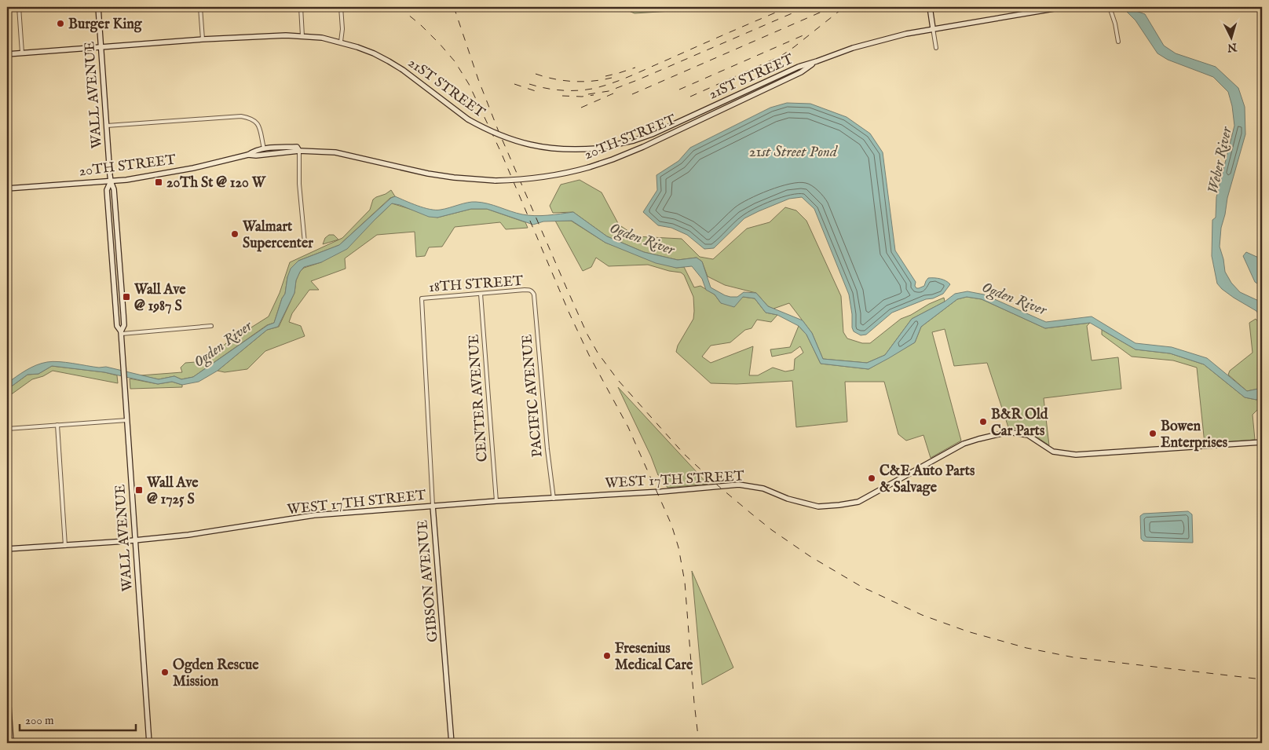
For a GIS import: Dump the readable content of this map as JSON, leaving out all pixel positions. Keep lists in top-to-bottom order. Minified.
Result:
{"streets":{"main road":["21ST STREET","WALL AVENUE","20TH STREET","WEST 17TH STREET","GIBSON AVENUE"],"street":["18TH STREET","PACIFIC AVENUE","CENTER AVENUE"]},"crossings":[["21ST STREET","WALL AVENUE"],["21ST STREET","20TH STREET"],["WALL AVENUE","20TH STREET"],["WALL AVENUE","WEST 17TH STREET"],["18TH STREET","PACIFIC AVENUE"],["18TH STREET","CENTER AVENUE"],["18TH STREET","GIBSON AVENUE"],["PACIFIC AVENUE","WEST 17TH STREET"],["CENTER AVENUE","WEST 17TH STREET"],["WEST 17TH STREET","GIBSON AVENUE"]],"water":["21st Street Pond","Weber River","Ogden River"],"places":{"other":["Burger King","Walmart Supercenter","B&R Old Car Parts","Bowen Enterprises","C&E Auto Parts & Salvage","Fresenius Medical Care","Ogden Rescue Mission"],"transit":["20Th St @ 120 W","Wall Ave @ 1987 S","Wall Ave @ 1725 S"]},"scale_bar":"200 m","north":"bottom"}
